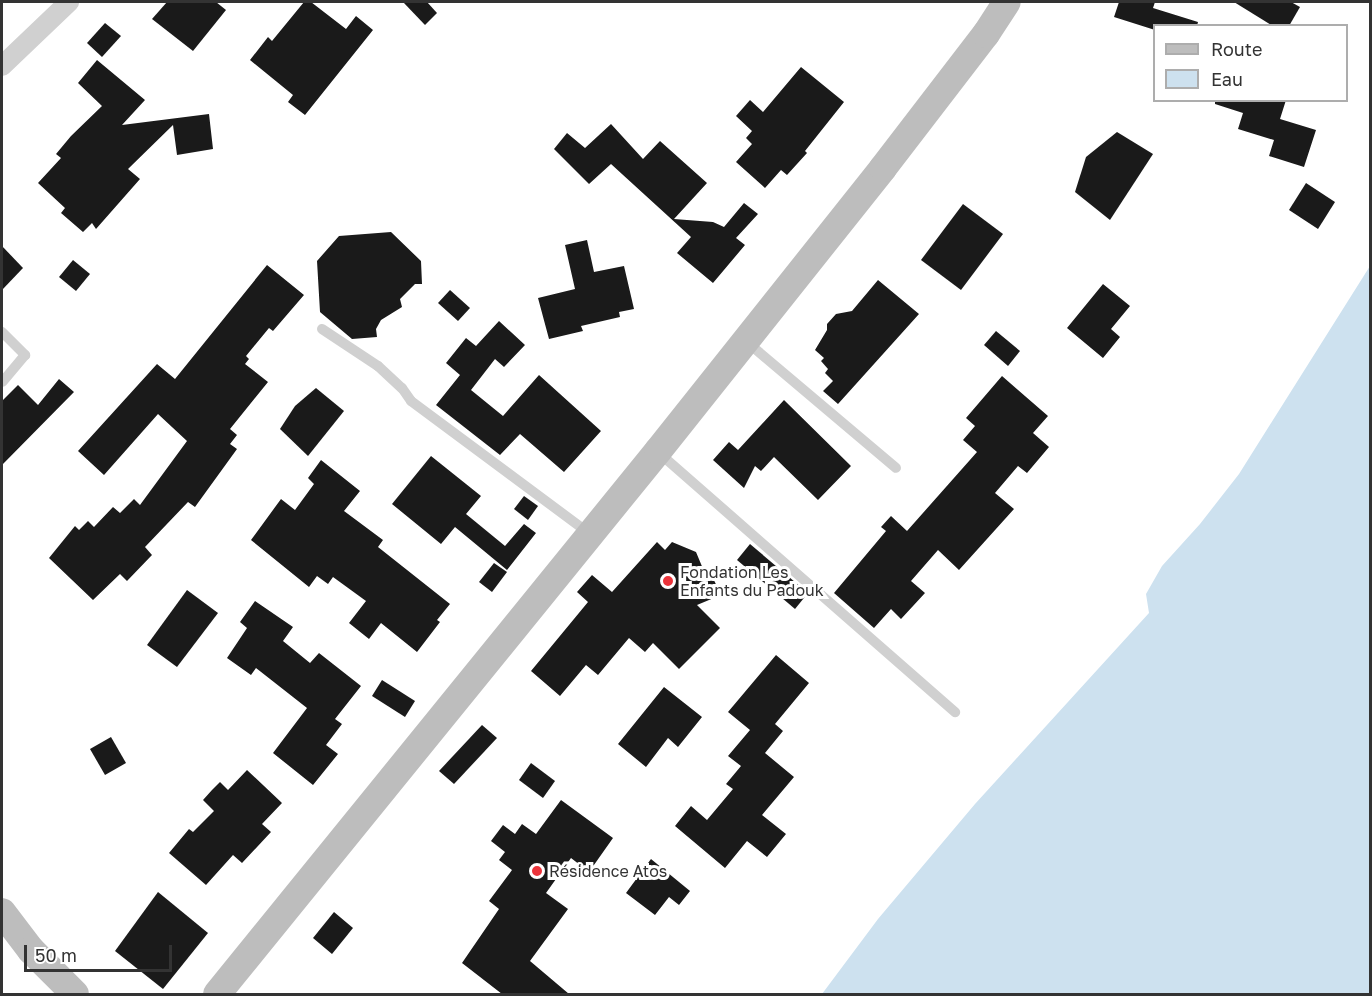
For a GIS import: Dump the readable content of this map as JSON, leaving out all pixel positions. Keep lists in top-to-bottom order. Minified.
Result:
{"places":["Fondation Les Enfants du Padouk","Résidence Atos"],"legend":["Route","Eau"],"scale_bar":"50 m"}
